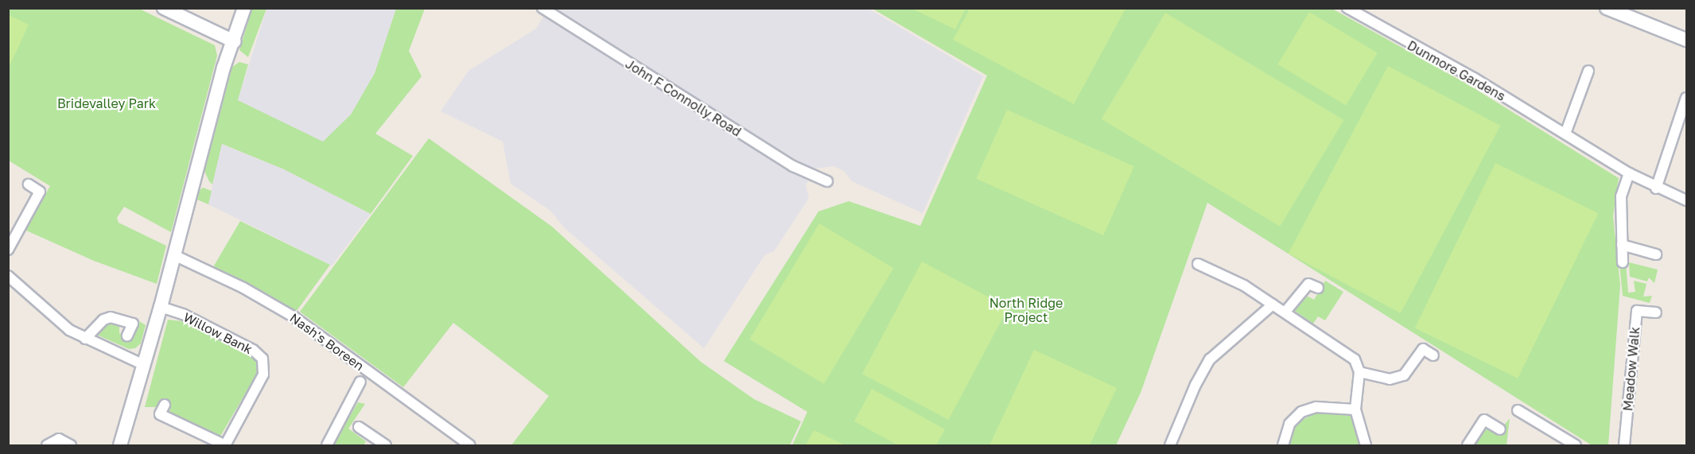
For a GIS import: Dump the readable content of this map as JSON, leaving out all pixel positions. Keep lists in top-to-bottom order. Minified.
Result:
{"streets":{"street":["Dunmore Gardens","John F Connolly Road","Willow Bank","Nash's Boreen","Meadow Walk"]},"parks":["Bridevalley Park","North Ridge Project"]}
